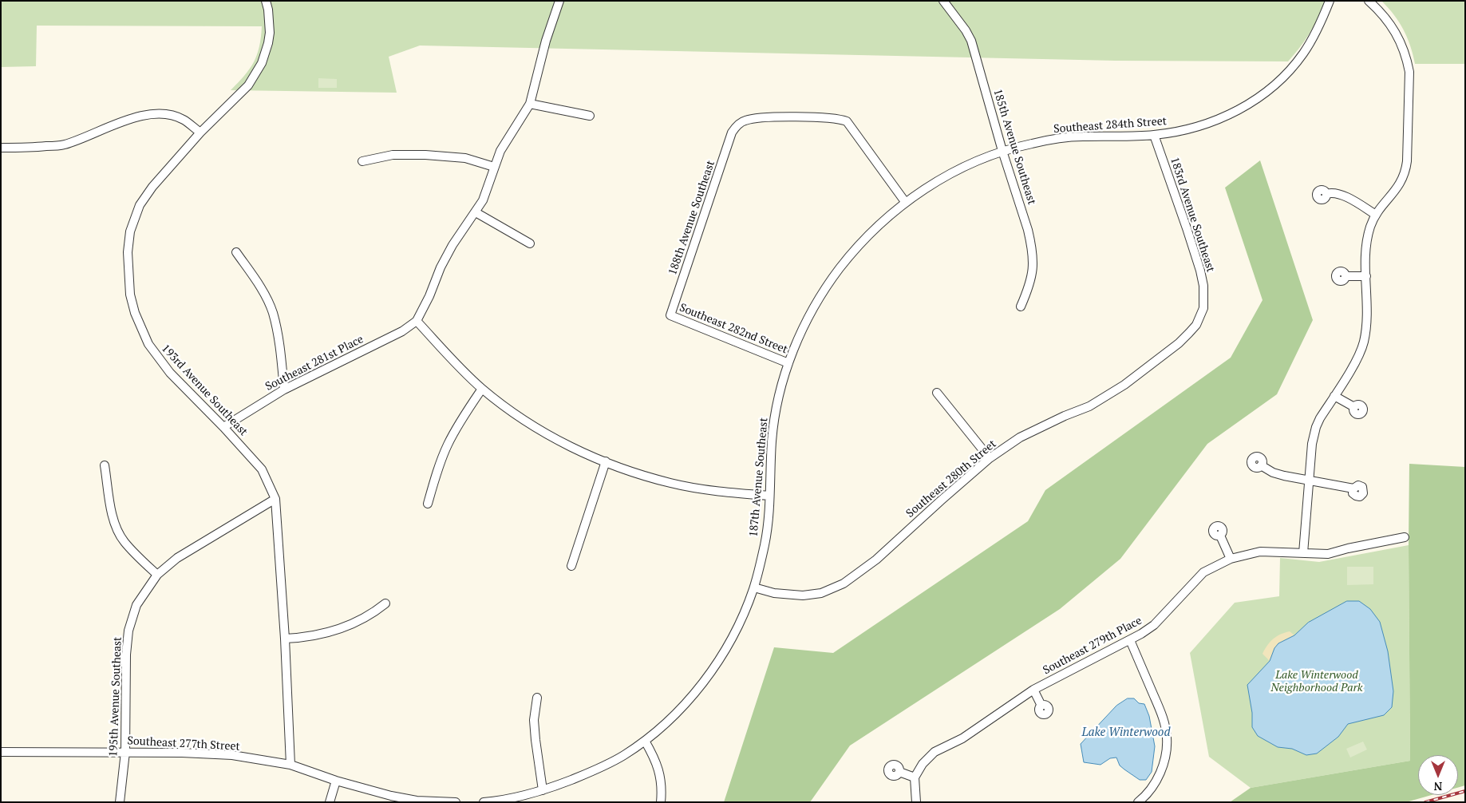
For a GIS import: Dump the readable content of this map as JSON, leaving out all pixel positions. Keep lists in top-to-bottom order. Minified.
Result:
{"streets":{"street":["Southeast 284th Street","185th Avenue Southeast","183rd Avenue Southeast","188th Avenue Southeast","Southeast 282nd Street","Southeast 281st Place","193rd Avenue Southeast","187th Avenue Southeast","Southeast 280th Street","Southeast 279th Place","195th Avenue Southeast","Southeast 277th Street"]},"crossings":[["Southeast 284th Street","185th Avenue Southeast"],["Southeast 284th Street","183rd Avenue Southeast"],["Southeast 284th Street","188th Avenue Southeast"],["Southeast 284th Street","187th Avenue Southeast"],["183rd Avenue Southeast","Southeast 280th Street"],["188th Avenue Southeast","Southeast 282nd Street"],["188th Avenue Southeast","187th Avenue Southeast"],["Southeast 282nd Street","187th Avenue Southeast"],["Southeast 281st Place","193rd Avenue Southeast"],["193rd Avenue Southeast","Southeast 277th Street"],["187th Avenue Southeast","Southeast 280th Street"],["195th Avenue Southeast","Southeast 277th Street"]],"water":["Lake Winterwood"],"parks":["Lake Winterwood Neighborhood Park"],"north":"bottom"}
